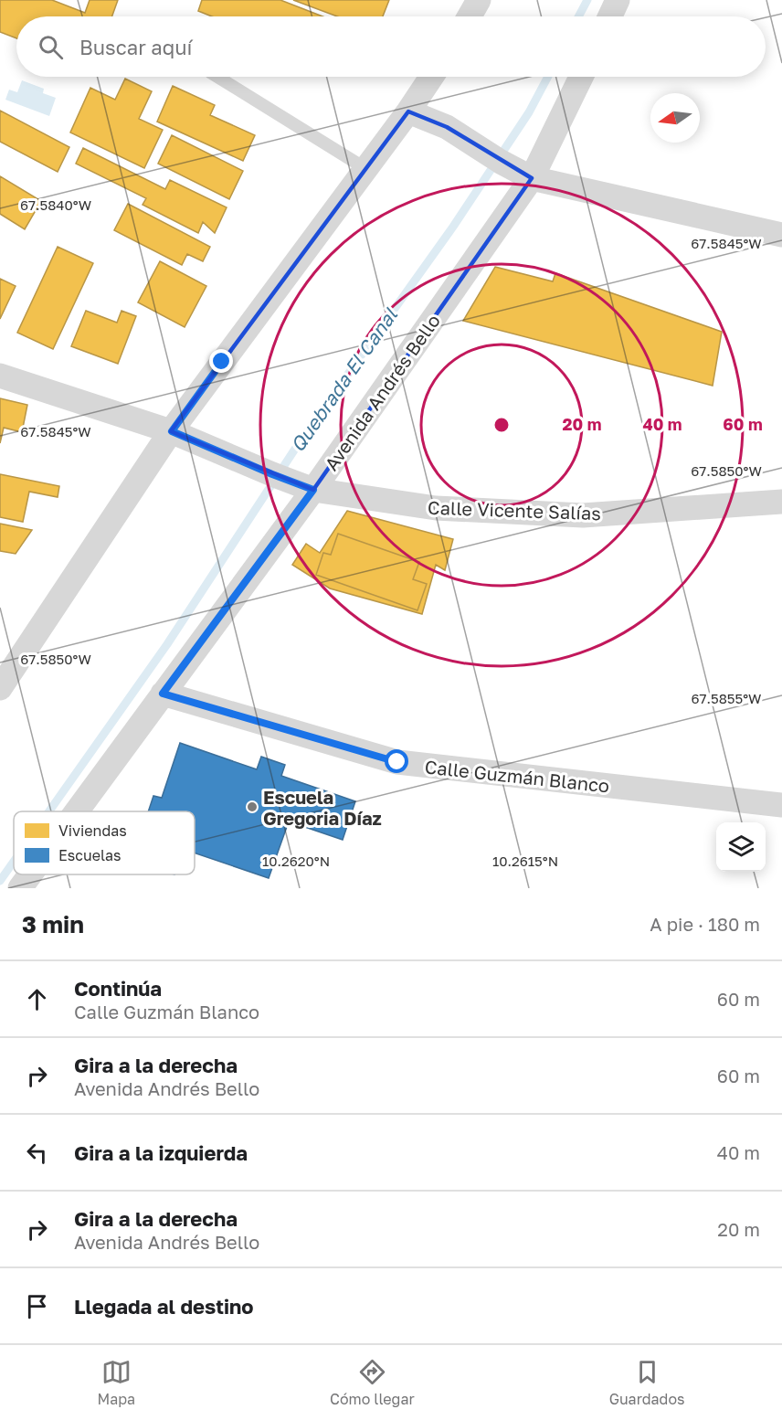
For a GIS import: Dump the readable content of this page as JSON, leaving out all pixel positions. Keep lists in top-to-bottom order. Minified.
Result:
{"streets":{"street":["Avenida Andrés Bello","Calle Vicente Salías","Calle Guzmán Blanco"]},"crossings":[["Avenida Andrés Bello","Calle Vicente Salías"],["Avenida Andrés Bello","Calle Guzmán Blanco"]],"water":["Quebrada El Canal"],"places":["Escuela Gregoria Díaz"],"legend":["Viviendas","Escuelas"],"north":"left","page":{"search":"Buscar aquí","heading":["3 min","A pie · 180 m"],"list":[["Continúa","Calle Guzmán Blanco","60 m"],["Gira a la derecha","Avenida Andrés Bello","60 m"],["Gira a la izquierda","40 m"],["Gira a la derecha","Avenida Andrés Bello","20 m"],"Llegada al destino"],"nav":["Mapa","Cómo llegar","Guardados"]},"coordinates":["67.5840°W","67.5845°W","67.5850°W","67.5855°W","10.2620°N","10.2615°N"],"rings":["20 m","40 m","60 m"]}
